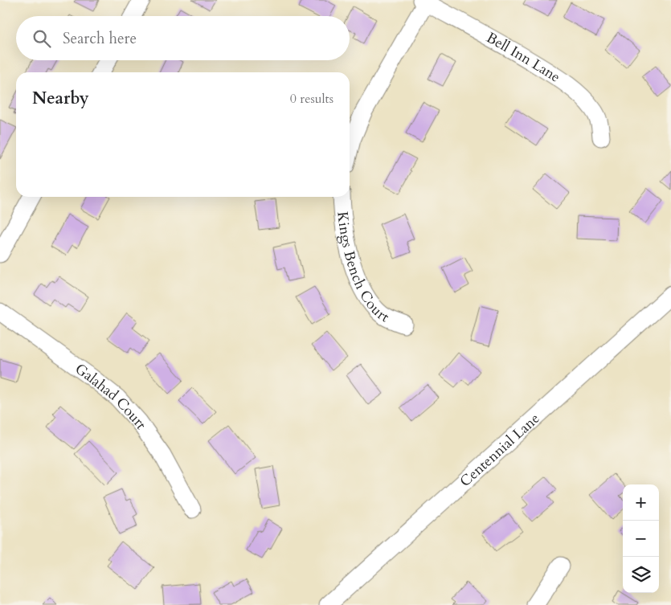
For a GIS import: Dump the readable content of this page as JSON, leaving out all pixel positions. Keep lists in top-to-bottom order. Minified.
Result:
{"streets":{"street":["Bell Inn Lane","Kings Bench Court","Galahad Court","Centennial Lane"]},"page":{"search":"Search here","heading":["Nearby","0 results"],"map_buttons":["+","−"]}}
